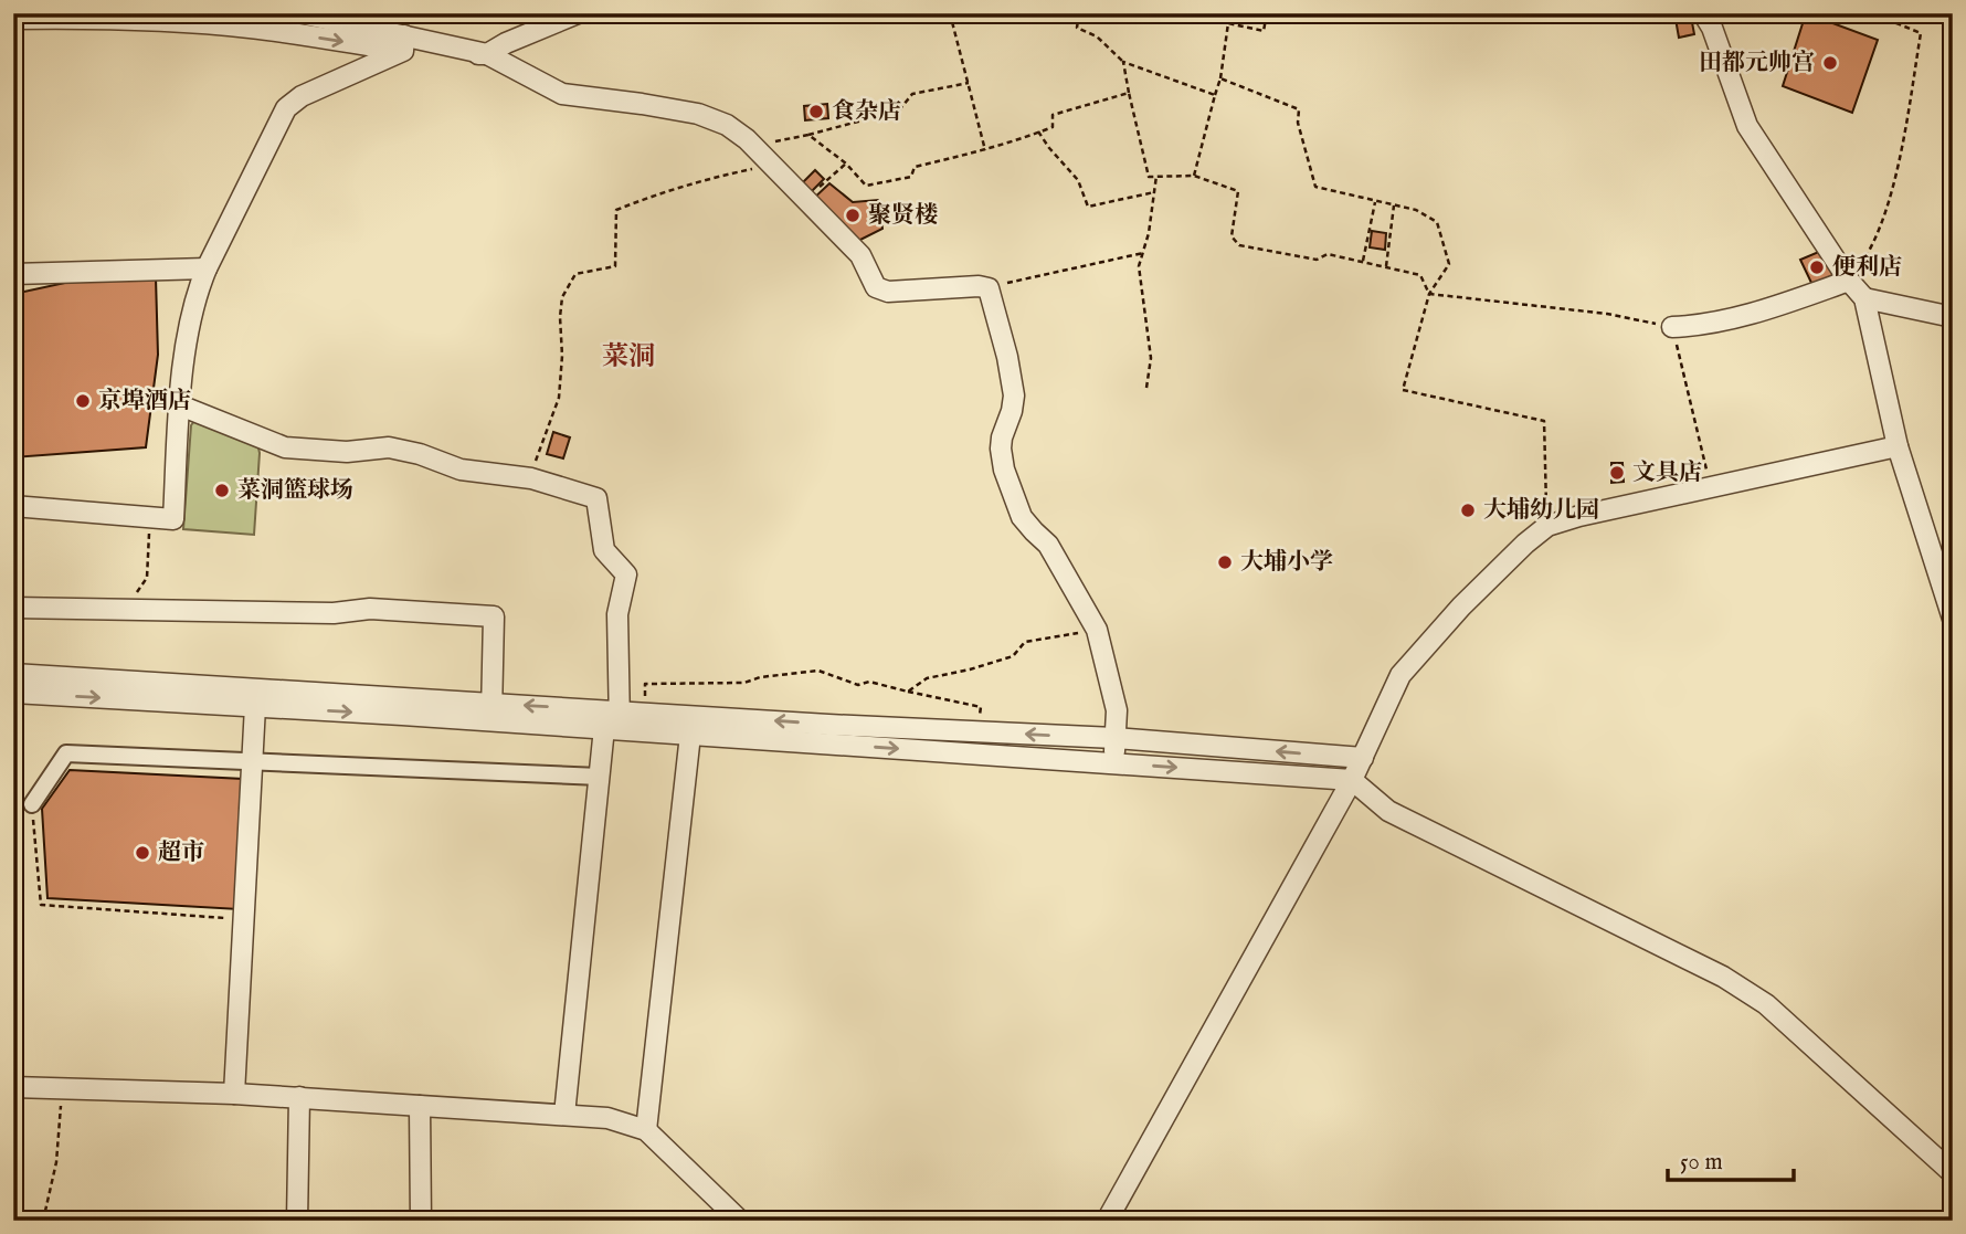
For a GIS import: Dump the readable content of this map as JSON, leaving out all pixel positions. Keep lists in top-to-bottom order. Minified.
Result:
{"districts":["菜洞"],"places":["田都元帅宫","食杂店","聚贤楼","便利店","京埠酒店","文具店","菜洞篮球场","大埔幼儿园","大埔小学","超市"],"scale_bar":"50 m"}
